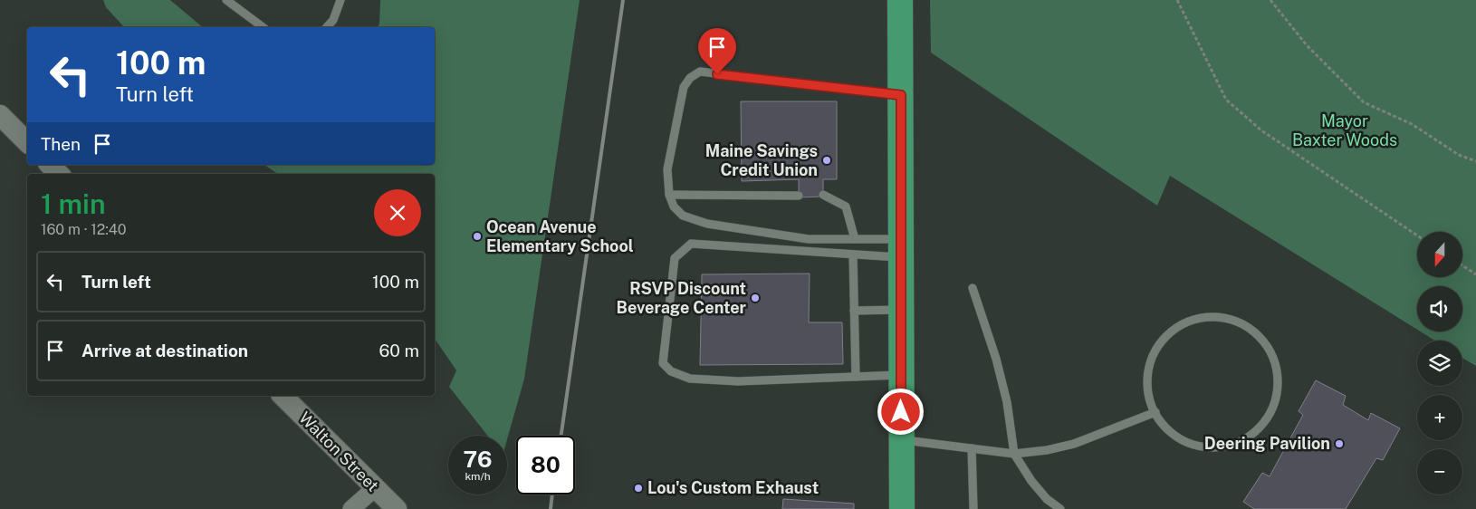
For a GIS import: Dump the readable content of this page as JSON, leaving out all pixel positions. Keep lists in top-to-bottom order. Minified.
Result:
{"streets":{"street":["Walton Street"]},"parks":["Mayor Baxter Woods"],"places":["Maine Savings Credit Union","Ocean Avenue Elementary School","RSVP Discount Beverage Center","Deering Pavilion","Lou's Custom Exhaust"],"north":"bottom","page":{"turn":["100 m","Turn left"],"then":"Then","heading":["1 min","160 m · 12:40"],"map_buttons":["+","−"],"list":[{"name":"Turn left","value":"100 m"},{"name":"Arrive at destination","value":"60 m"}],"speed":"76 km/h","limit":"80"}}
